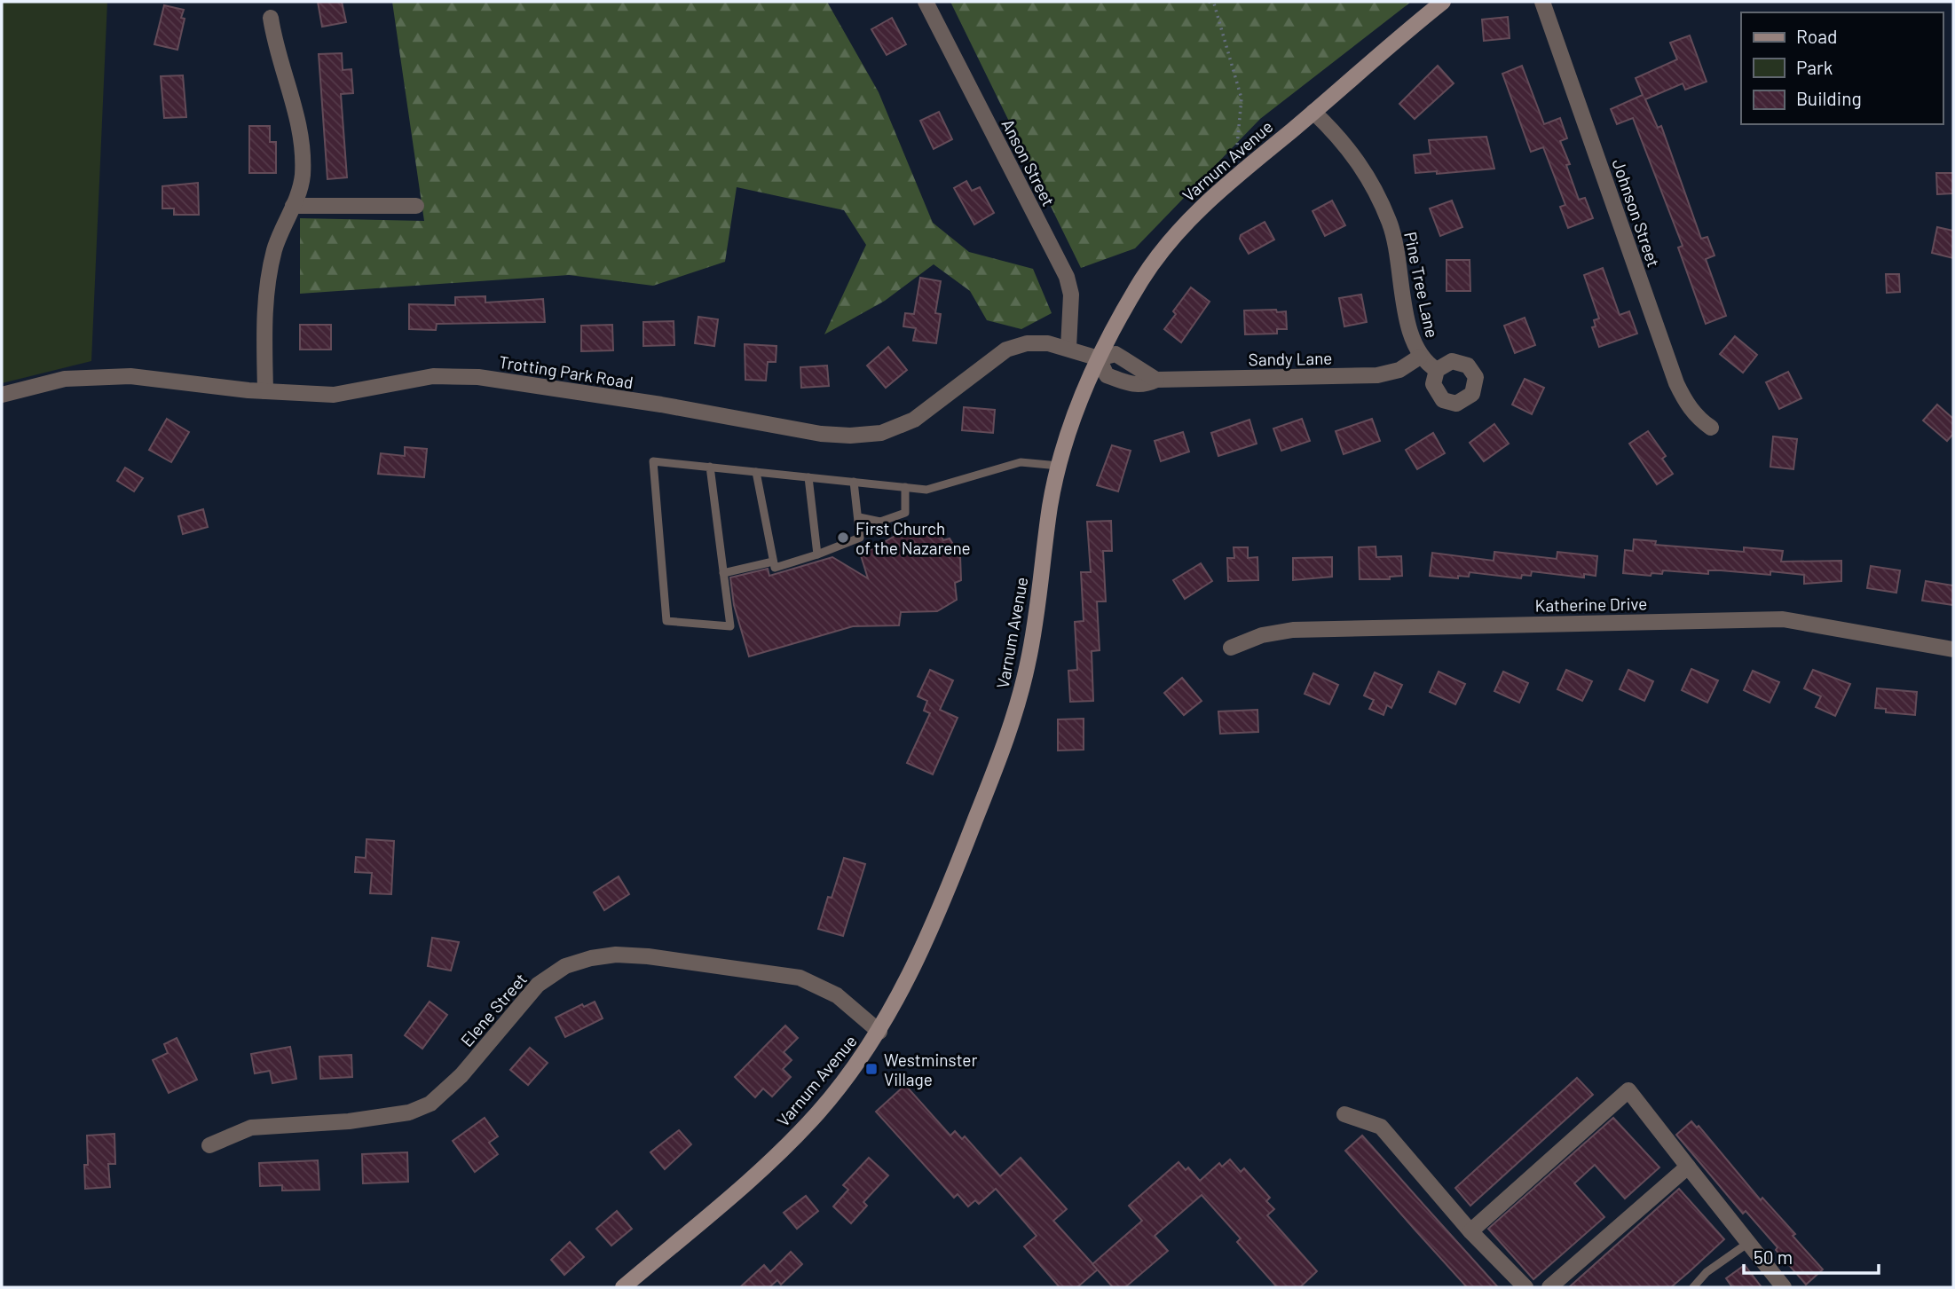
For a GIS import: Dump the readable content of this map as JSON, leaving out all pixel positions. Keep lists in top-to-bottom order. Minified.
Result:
{"streets":{"main road":["Varnum Avenue"],"street":["Anson Street","Johnson Street","Pine Tree Lane","Sandy Lane","Trotting Park Road","Katherine Drive","Elene Street"]},"crossings":[["Varnum Avenue","Pine Tree Lane"],["Varnum Avenue","Sandy Lane"],["Varnum Avenue","Trotting Park Road"],["Varnum Avenue","Elene Street"],["Anson Street","Trotting Park Road"],["Pine Tree Lane","Sandy Lane"],["Sandy Lane","Trotting Park Road"]],"places":{"other":["First Church of the Nazarene"],"transit":["Westminster Village"]},"legend":["Road","Park","Building"],"scale_bar":"50 m"}
